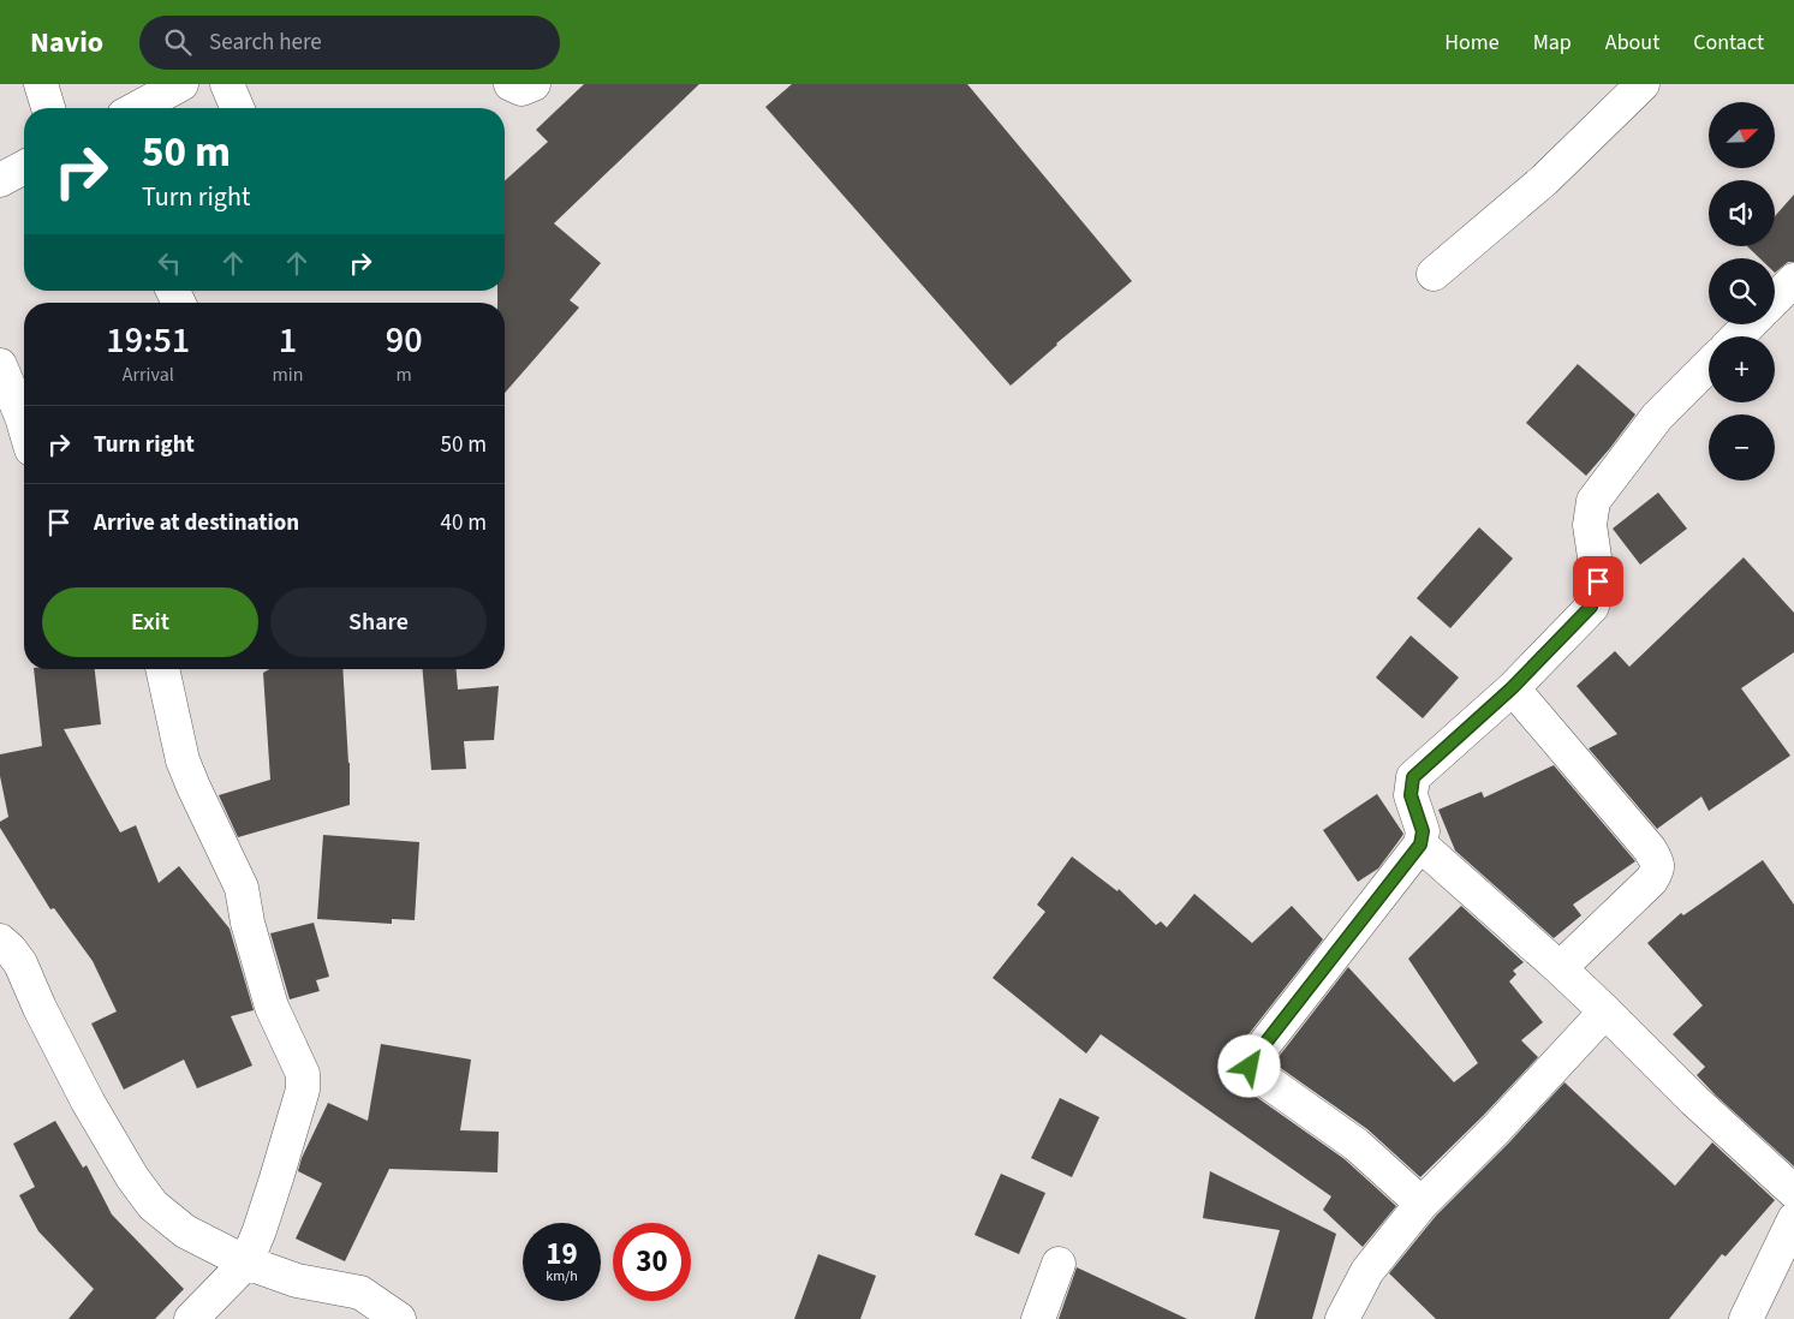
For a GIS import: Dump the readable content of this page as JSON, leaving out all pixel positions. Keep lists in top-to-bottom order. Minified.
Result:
{"north":"top right","page":{"header":"Navio","search":"Search here","nav":["Home","Map","About","Contact"],"map_buttons":["+","−"],"turn":["50 m","Turn right"],"eta":["19:51","Arrival","1","min","90","m"],"list":[{"name":"Turn right","value":"50 m"},{"name":"Arrive at destination","value":"40 m"}],"buttons":["Exit","Share"],"speed":"19 km/h","limit":"30"}}
